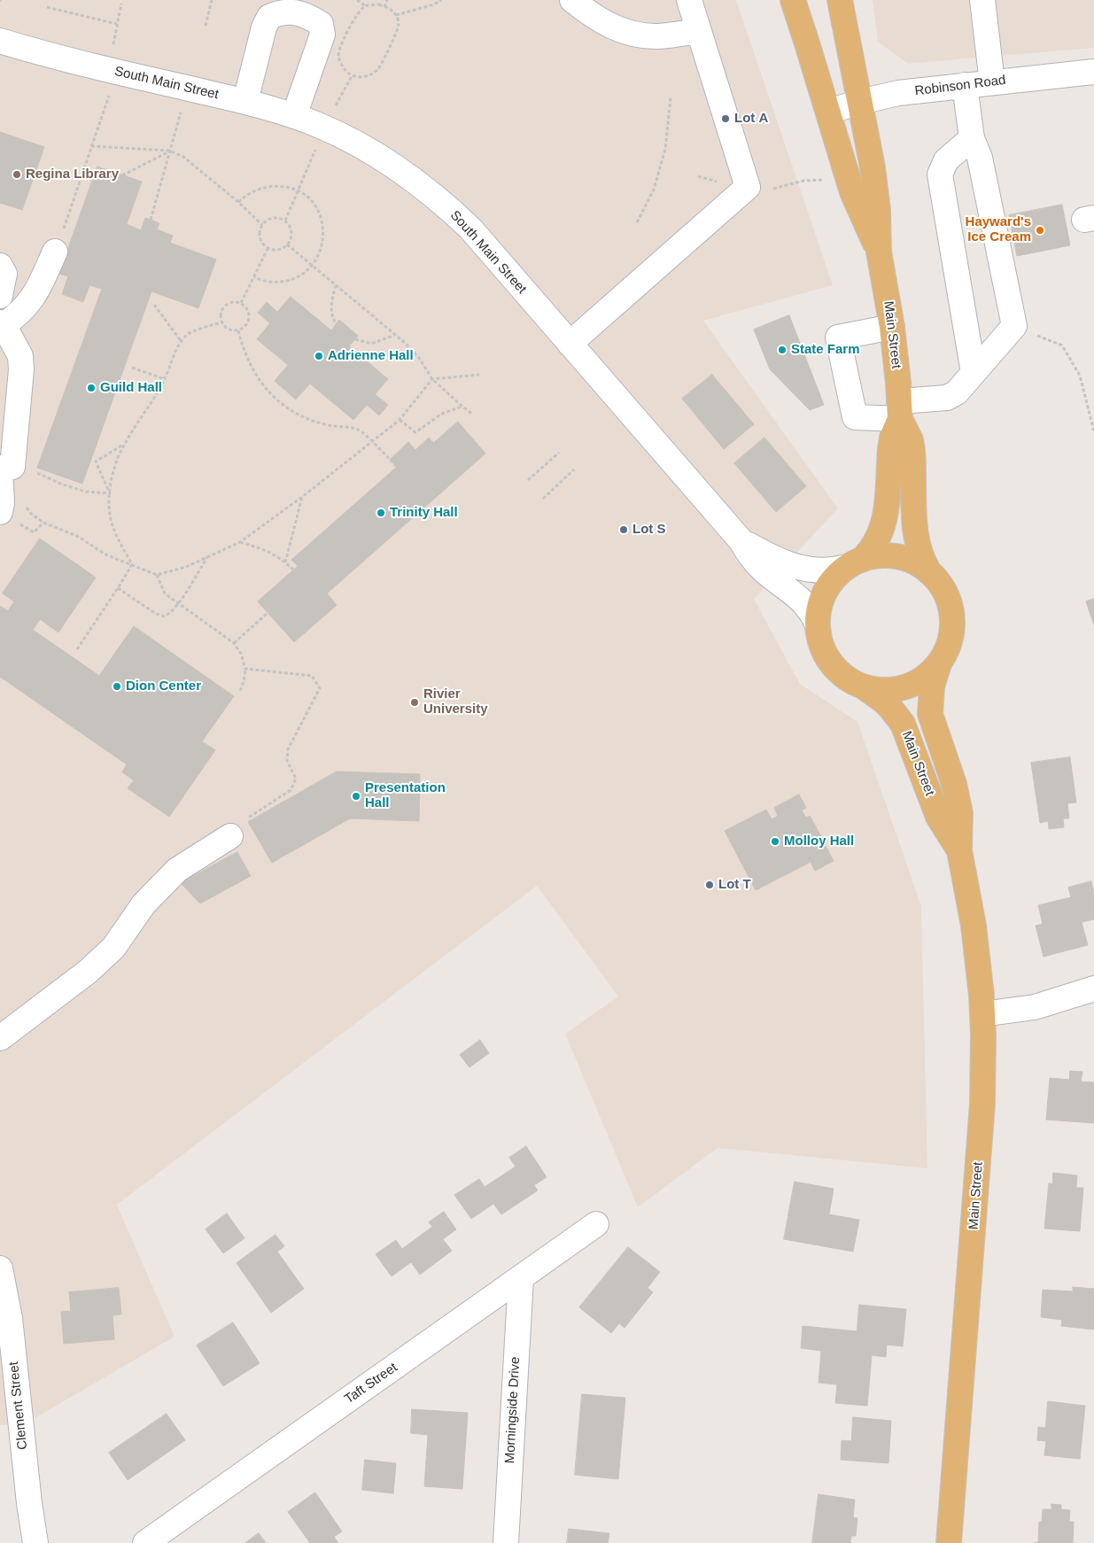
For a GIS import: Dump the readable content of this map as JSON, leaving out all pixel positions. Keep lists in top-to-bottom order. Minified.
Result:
{"streets":{"main road":["Main Street"],"street":["South Main Street","Robinson Road","Taft Street","Clement Street","Morningside Drive"]},"crossings":[["South Main Street","Main Street"],["Robinson Road","Main Street"],["Taft Street","Morningside Drive"]],"places":["Lot A","Regina Library","Hayward's Ice Cream","State Farm","Adrienne Hall","Guild Hall","Trinity Hall","Lot S","Dion Center","Rivier University","Presentation Hall","Molloy Hall","Lot T"]}
